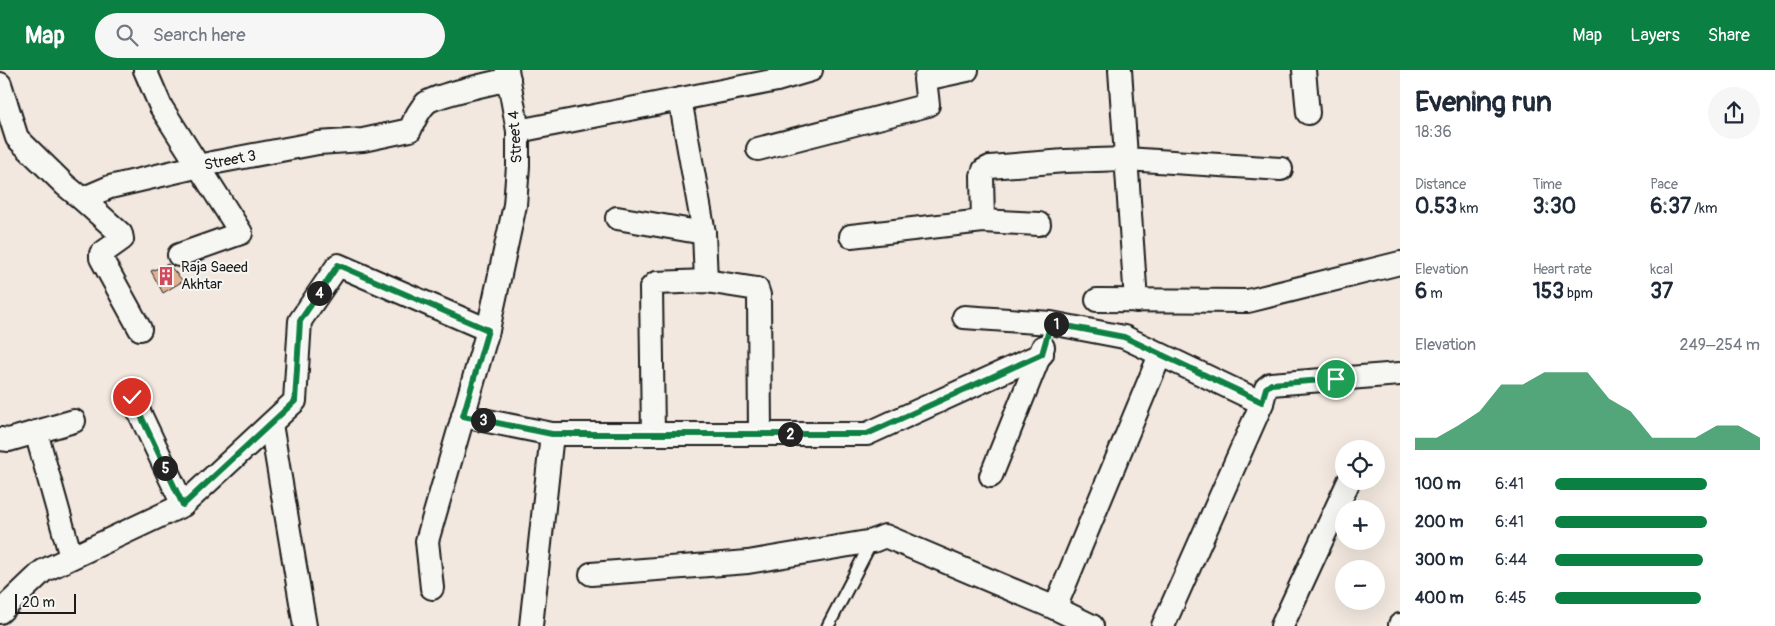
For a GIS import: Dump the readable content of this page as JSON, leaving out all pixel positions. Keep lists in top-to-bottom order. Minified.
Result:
{"streets":{"street":["Street 4","Street 3"]},"crossings":[["Street 4","Street 3"]],"places":{"building":["Raja Saeed Akhtar"]},"scale_bar":"20 m","page":{"header":"Map","search":"Search here","nav":["Map","Layers","Share"],"heading":["Evening run","18:36"],"stats":[["Distance","0.53 km"],["Time","3:30"],["Pace","6:37 /km"],["Elevation","6 m"],["Heart rate","153 bpm"],["kcal","37"]],"pins":["4","1","3","2","5"],"chart":["Elevation","249–254 m"],"map_buttons":["+","−"],"list":[{"name":"100 m","note":"6:41"},{"name":"200 m","note":"6:41"},{"name":"300 m","note":"6:44"},{"name":"400 m","note":"6:45"}],"scale":"20 m"}}
